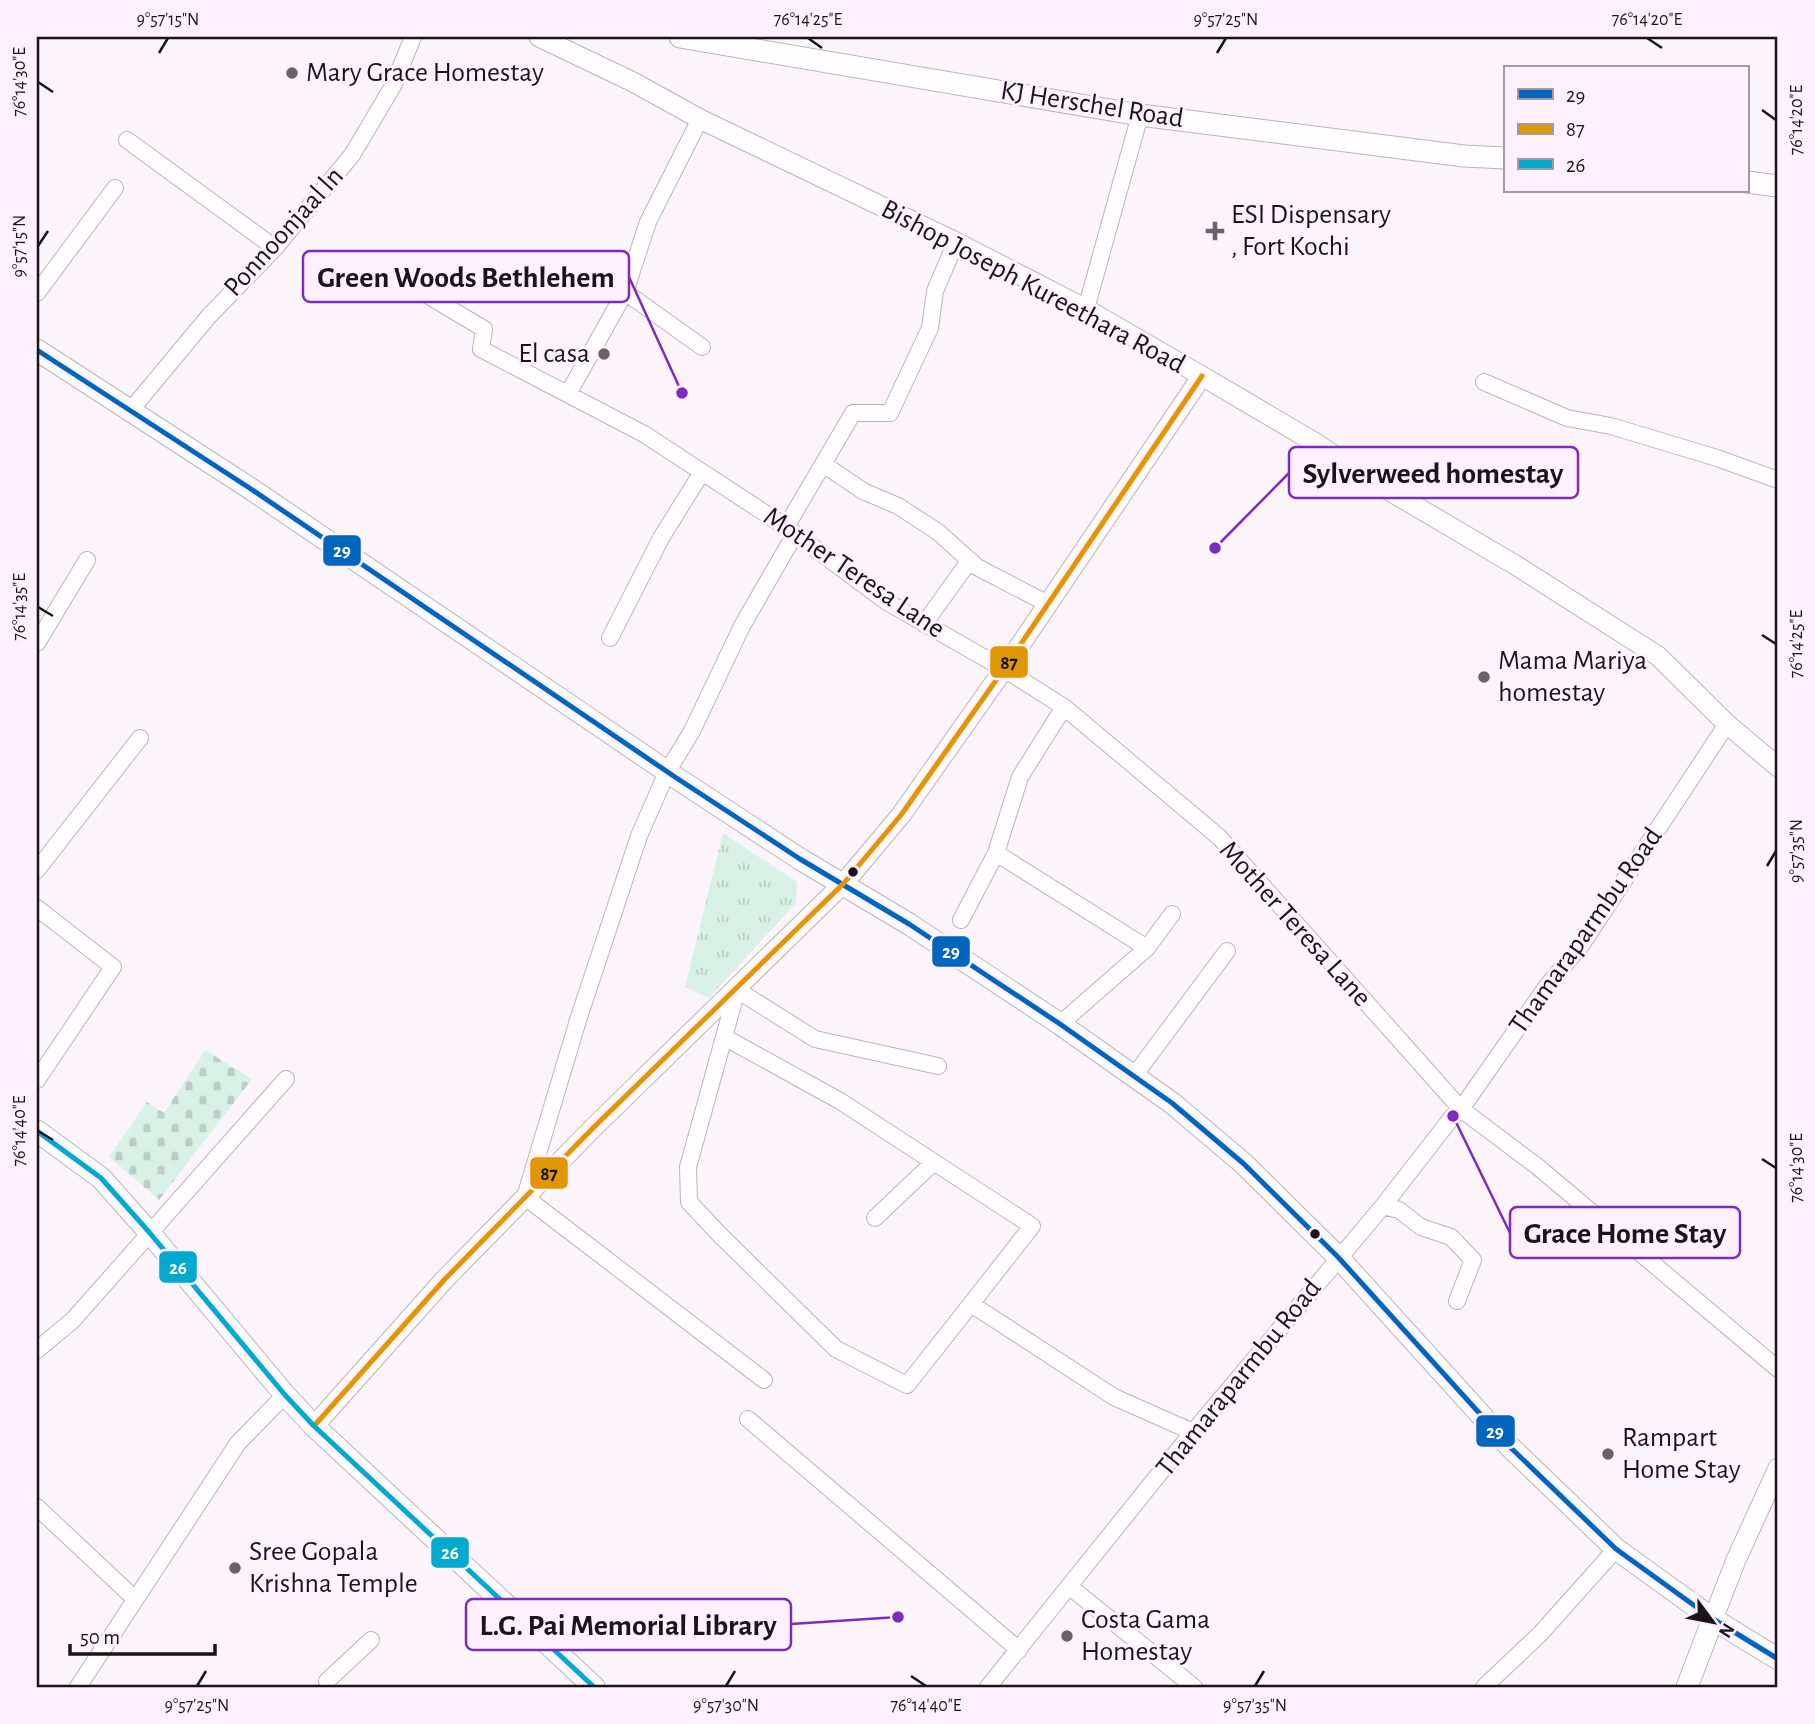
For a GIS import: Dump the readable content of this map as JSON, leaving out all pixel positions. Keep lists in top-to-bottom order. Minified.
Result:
{"streets":{"main road":["KJ Herschel Road"],"street":["Ponnoonjaal ln","Bishop Joseph Kureethara Road","Mother Teresa Lane","Thamaraparmbu Road"]},"crossings":[["Bishop Joseph Kureethara Road","Thamaraparmbu Road"],["Mother Teresa Lane","Thamaraparmbu Road"]],"places":{"other":["Mary Grace Homestay","El casa","Green Woods Bethlehem","Sylverweed homestay","Mama Mariya homestay","Grace Home Stay","Rampart Home Stay","Sree Gopala Krishna Temple","L.G. Pai Memorial Library","Costa Gama Homestay"],"health":["ESI Dispensary , Fort Kochi"]},"lines":["transit line 29","transit line 87","transit line 26"],"legend":["29","87","26"],"scale_bar":"50 m","north":"bottom right","coordinates":["9°57'15\"N","76°14'25\"E","9°57'25\"N","76°14'20\"E","76°14'30\"E","76°14'35\"E","9°57'35\"N","76°14'40\"E","9°57'30\"N"]}
